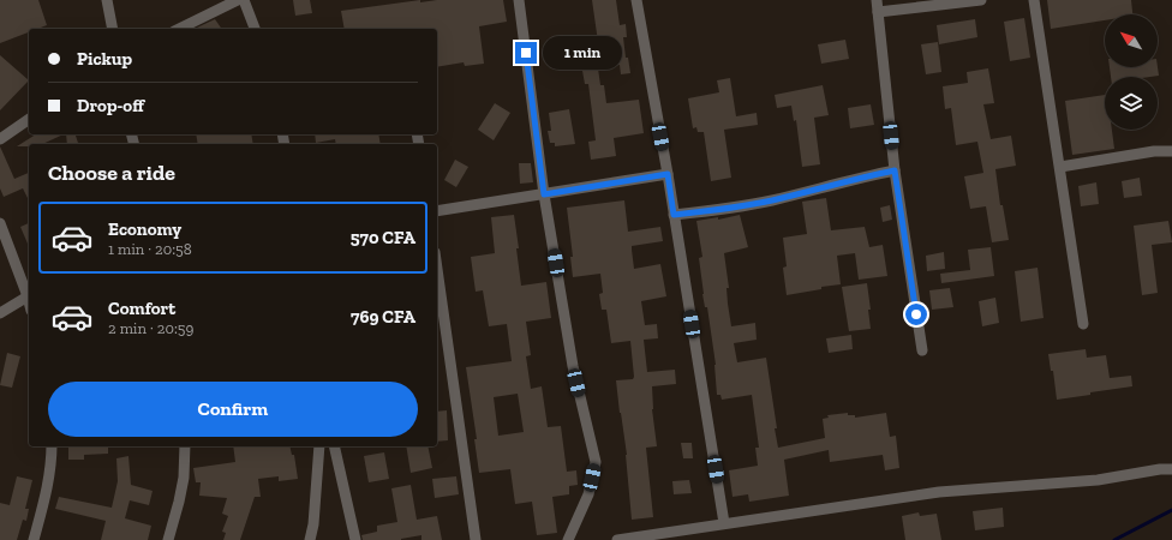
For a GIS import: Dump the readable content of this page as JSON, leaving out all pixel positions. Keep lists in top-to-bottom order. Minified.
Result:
{"north":"top left","page":{"banner":["Pickup","Drop-off"],"bubble":"1 min","heading":"Choose a ride","list":[{"name":"Economy","note":"1 min · 20:58","value":"570 CFA"},{"name":"Comfort","note":"2 min · 20:59","value":"769 CFA"}],"buttons":"Confirm"}}
